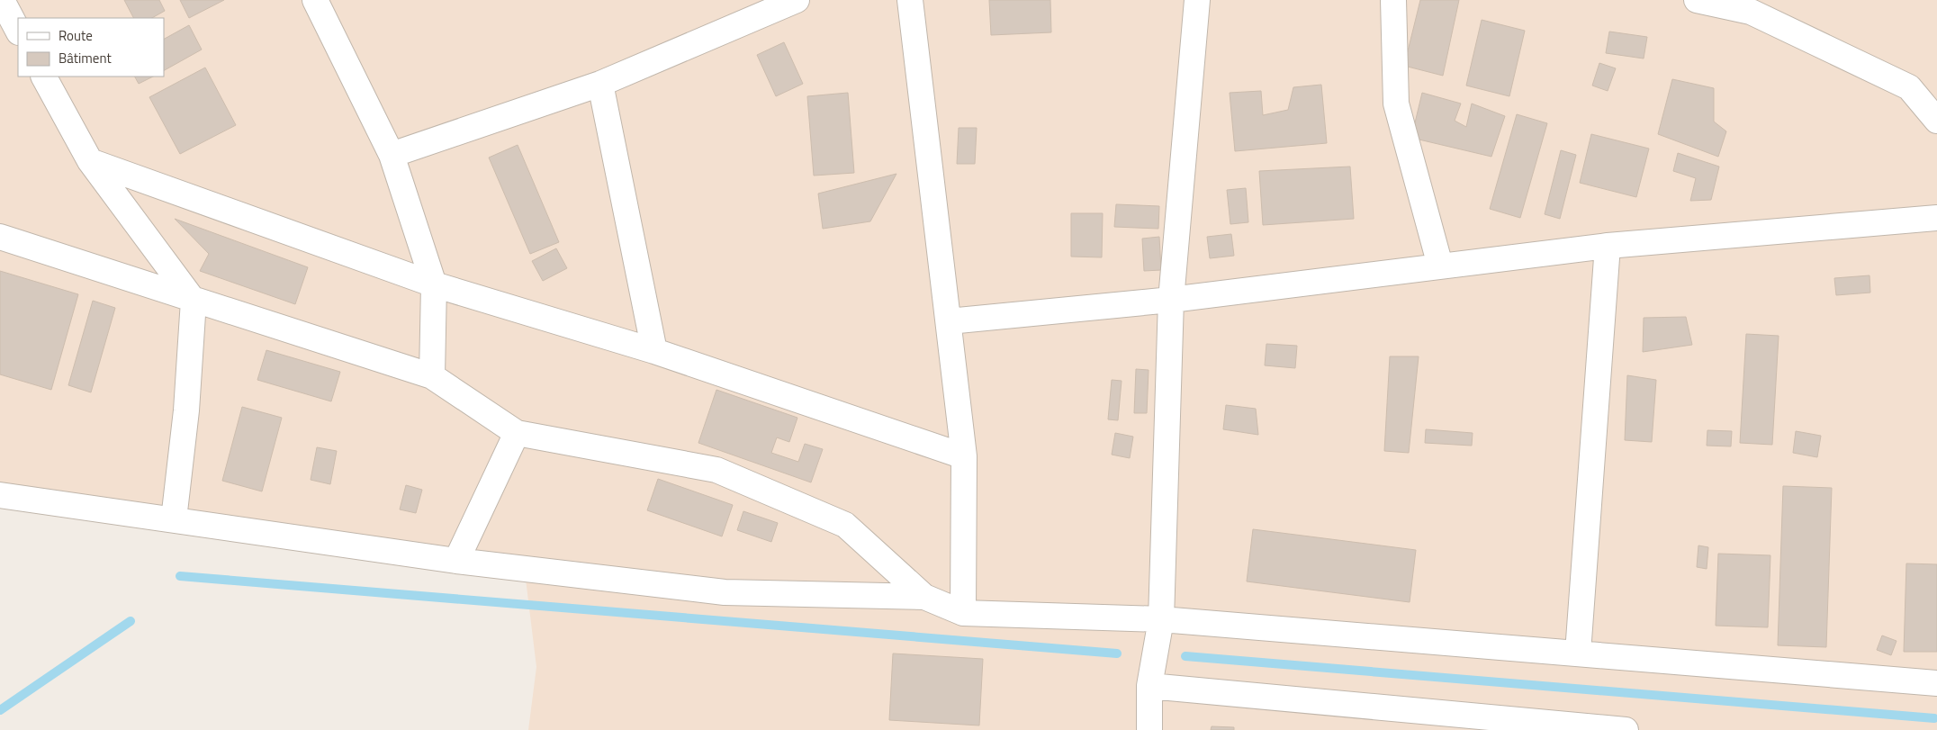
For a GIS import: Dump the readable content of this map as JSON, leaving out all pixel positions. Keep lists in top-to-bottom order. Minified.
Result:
{"legend":["Route","Bâtiment"]}
